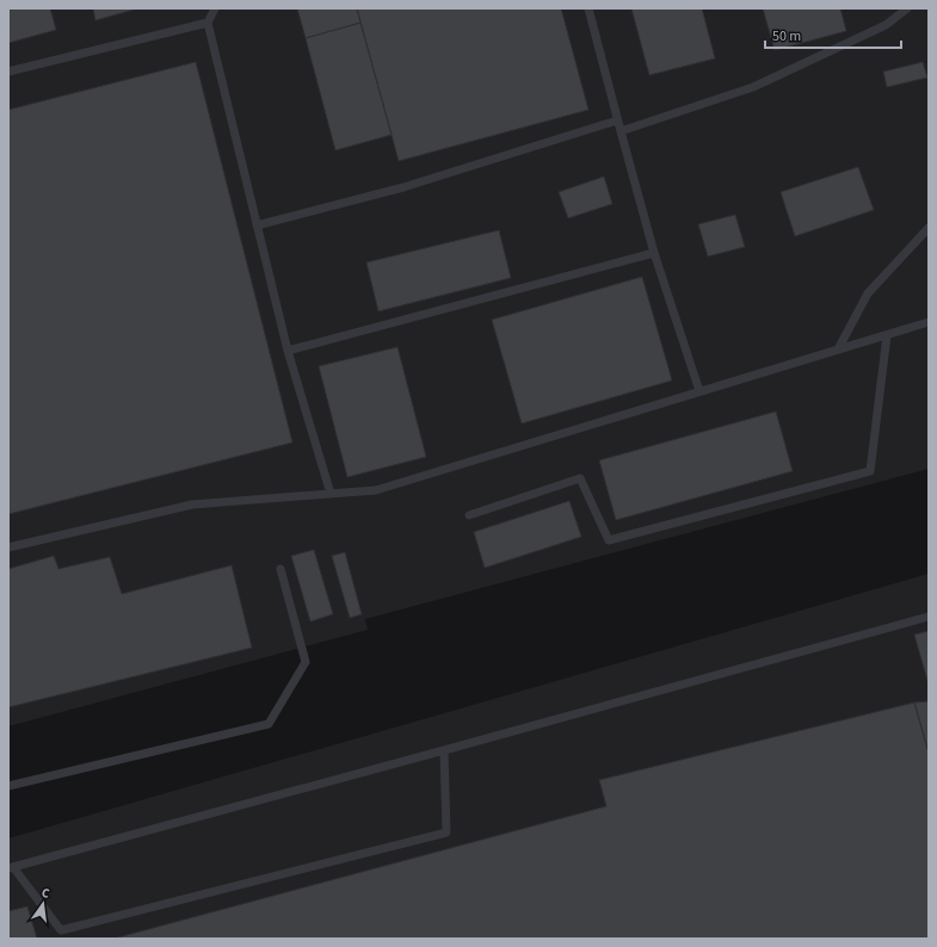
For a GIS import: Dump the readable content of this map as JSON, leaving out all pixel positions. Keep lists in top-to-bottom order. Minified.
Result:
{"scale_bar":"50 m","north":"top"}
